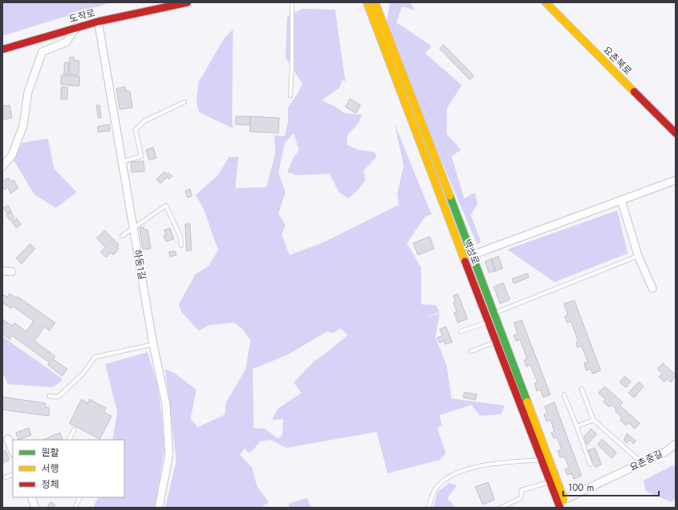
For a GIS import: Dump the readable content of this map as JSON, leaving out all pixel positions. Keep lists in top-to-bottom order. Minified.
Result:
{"streets":{"main road":["도작로","요촌북로","벽성로"],"street":["하동1길","요촌중길"]},"crossings":[["도작로","하동1길"],["벽성로","요촌중길"]],"legend":["원활","서행","정체"],"scale_bar":"100 m"}
